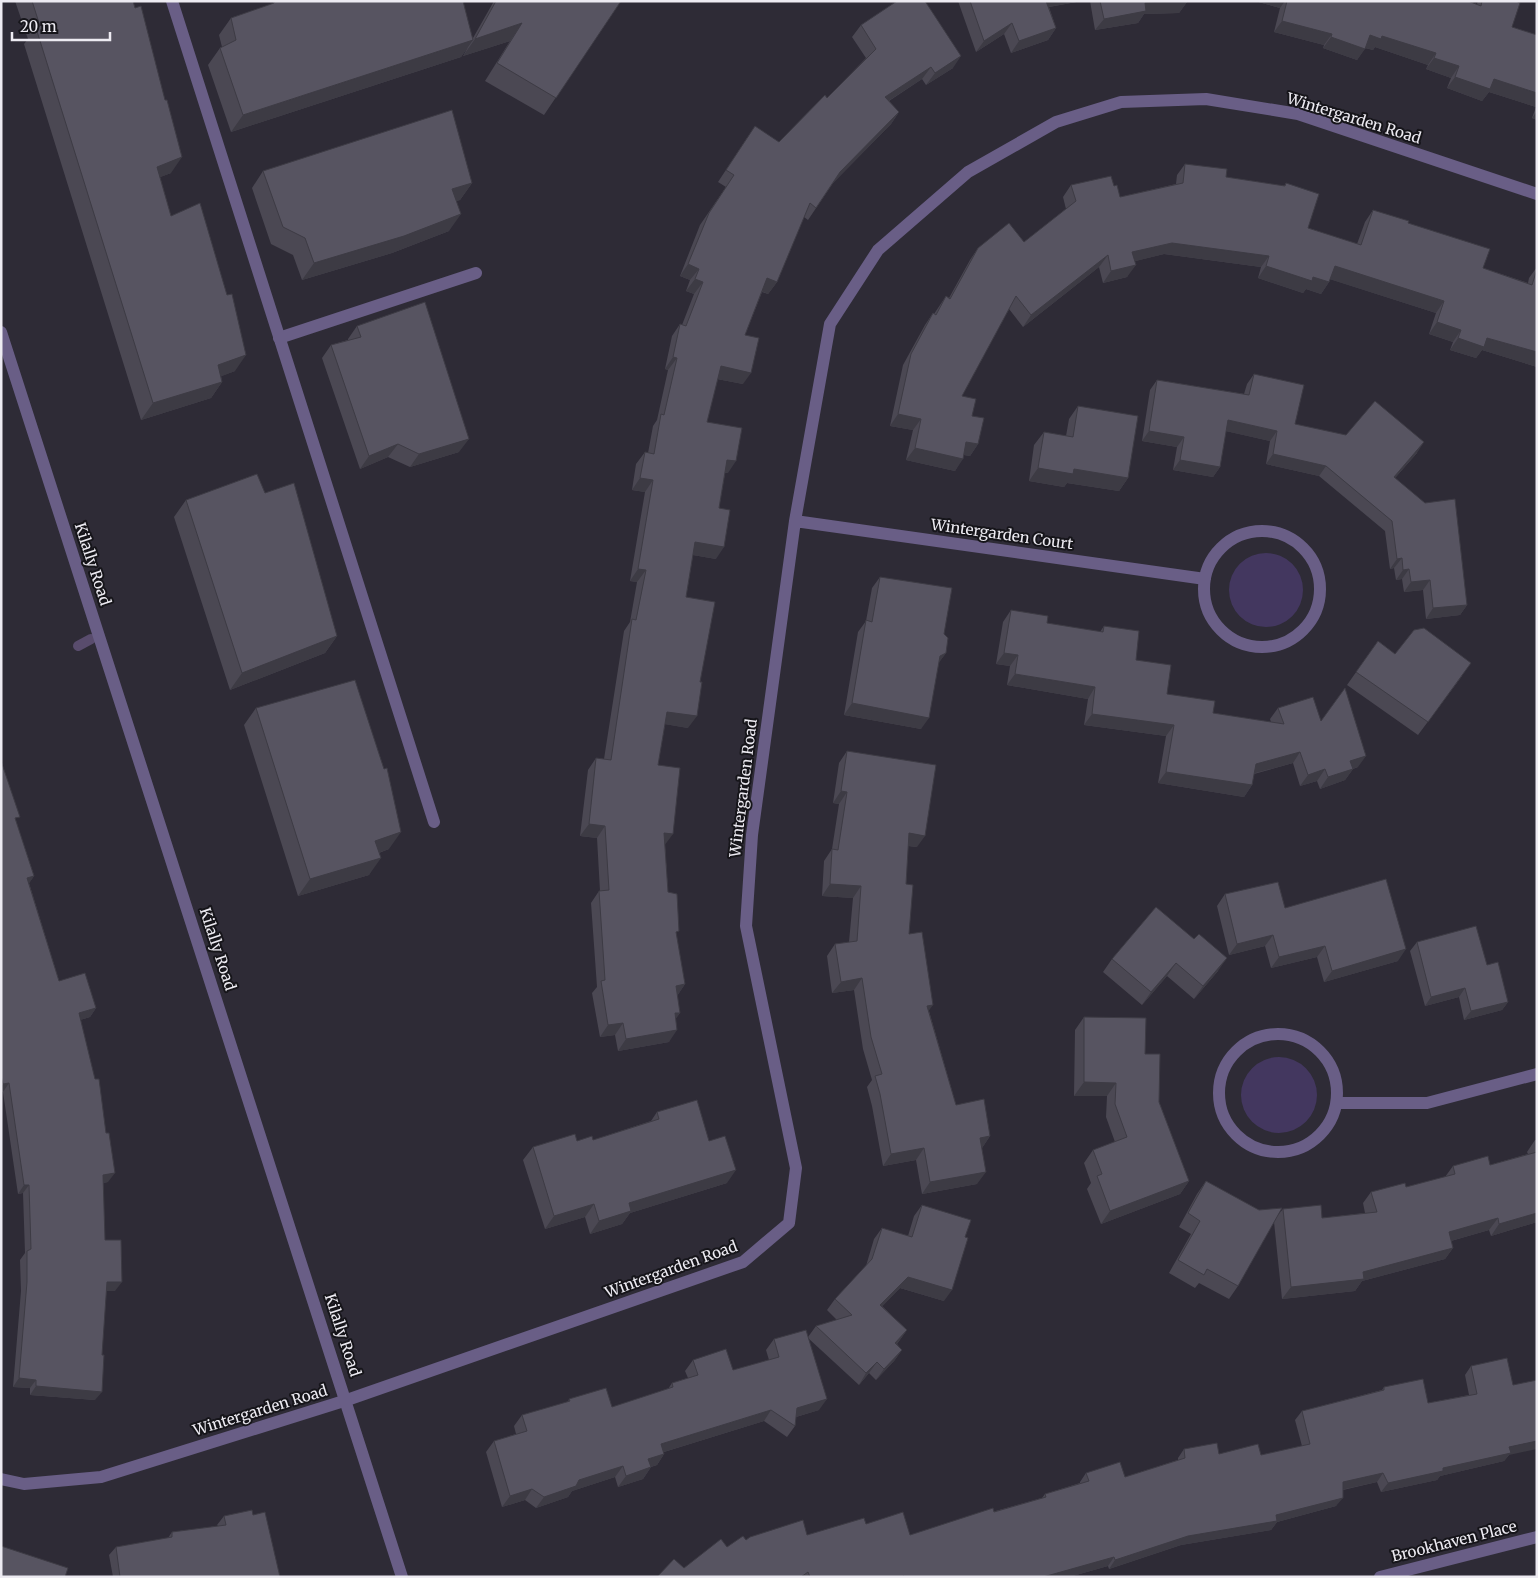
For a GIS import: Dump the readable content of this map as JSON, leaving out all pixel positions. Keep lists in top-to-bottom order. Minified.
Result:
{"streets":{"street":["Wintergarden Road","Wintergarden Court","Kilally Road","Brookhaven Place"]},"crossings":[["Wintergarden Road","Wintergarden Court"],["Wintergarden Road","Kilally Road"]],"scale_bar":"20 m"}
